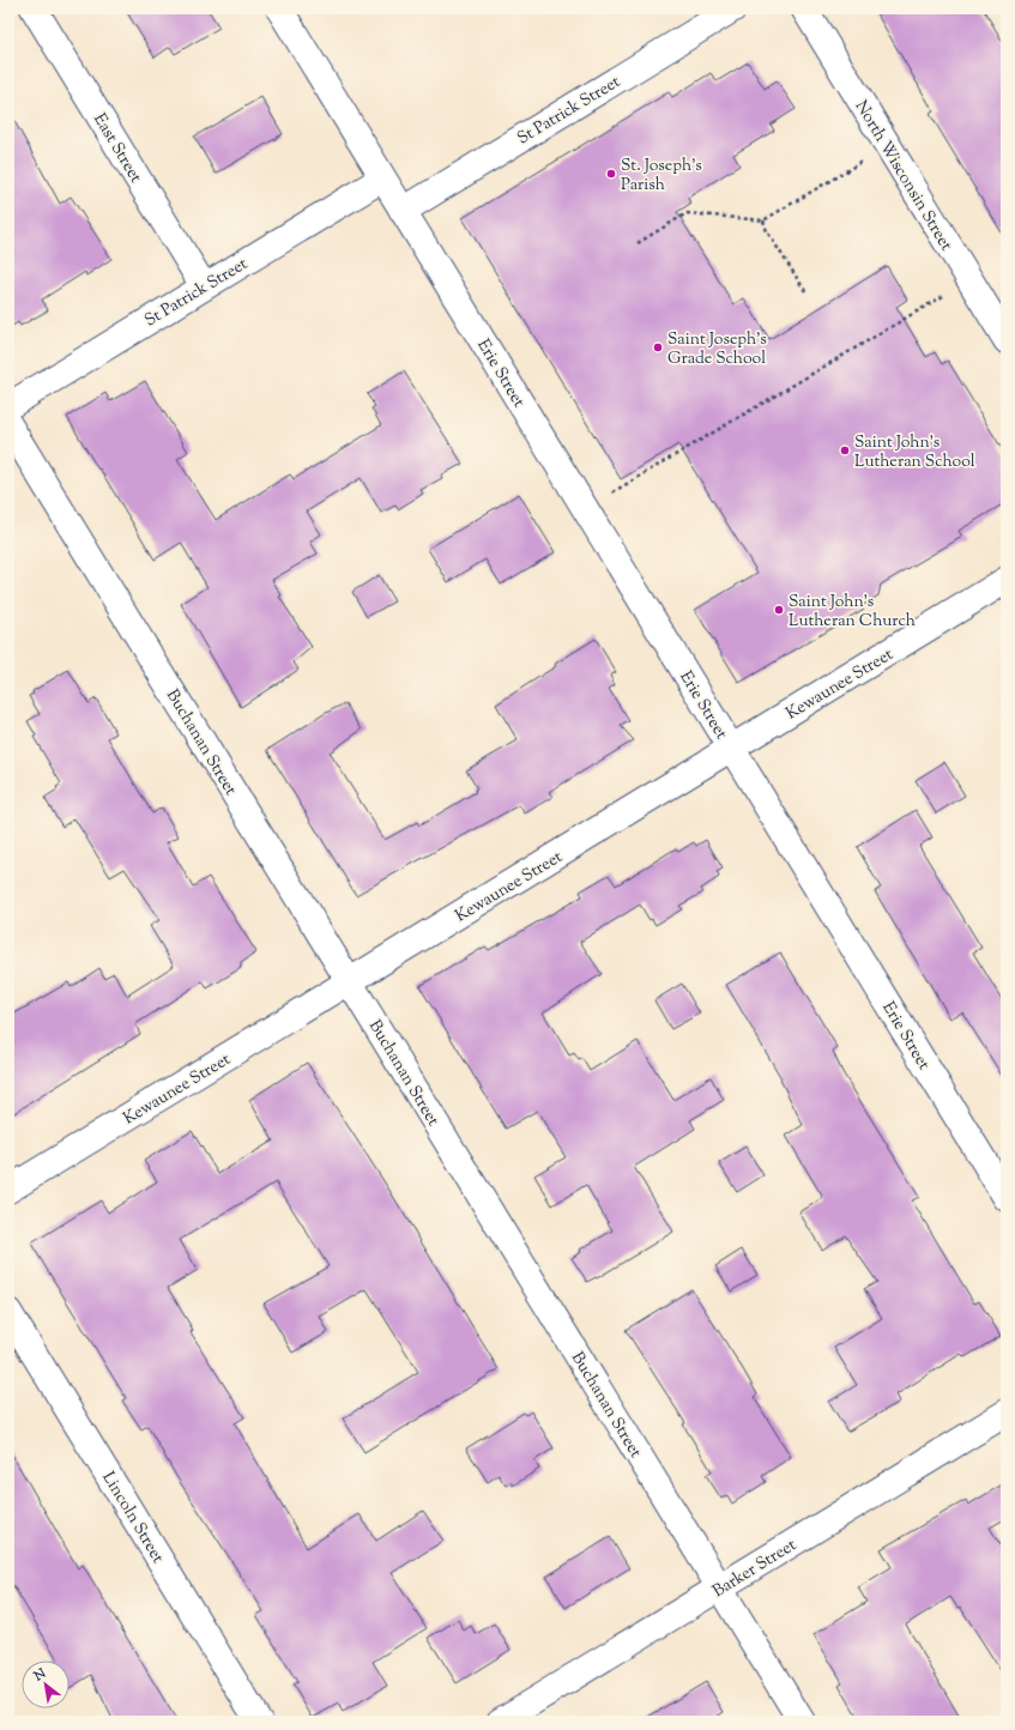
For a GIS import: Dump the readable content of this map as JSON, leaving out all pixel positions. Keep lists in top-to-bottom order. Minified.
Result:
{"streets":{"street":["St Patrick Street","East Street","North Wisconsin Street","Erie Street","Kewaunee Street","Buchanan Street","Lincoln Street","Barker Street"]},"crossings":[["St Patrick Street","East Street"],["St Patrick Street","Erie Street"],["Erie Street","Kewaunee Street"],["Kewaunee Street","Buchanan Street"],["Buchanan Street","Barker Street"]],"places":["St. Joseph's Parish","Saint Joseph's Grade School","Saint John's Lutheran School","Saint John's Lutheran Church"],"north":"top left"}
